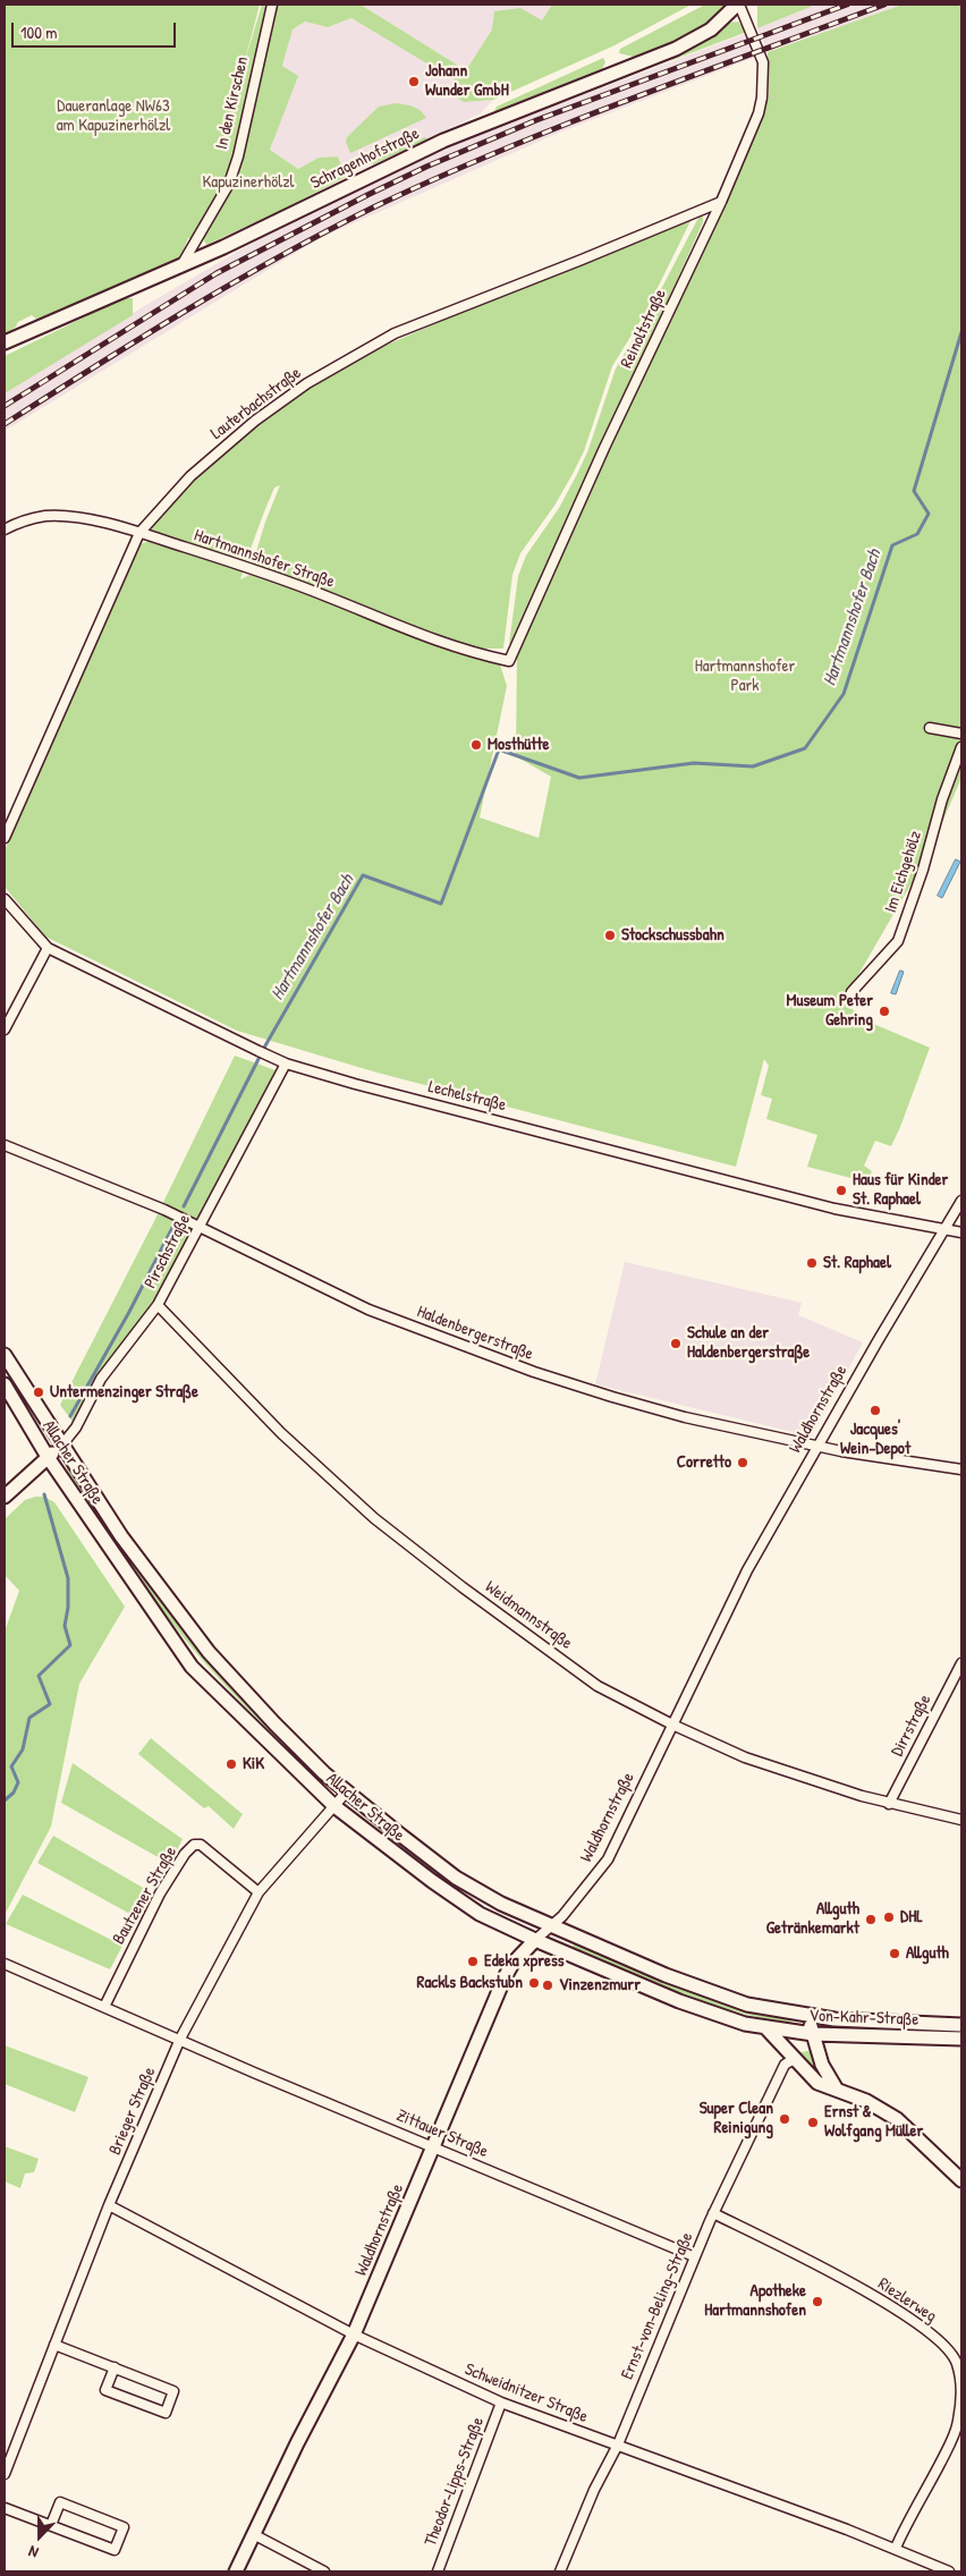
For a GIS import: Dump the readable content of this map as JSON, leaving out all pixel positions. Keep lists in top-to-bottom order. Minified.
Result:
{"streets":{"main road":["Schragenhofstraße","Waldhornstraße","Allacher Straße","Von-Kahr-Straße"],"street":["In den Kirschen","Reinoltstraße","Lauterbachstraße","Hartmannshofer Straße","Im Eichgehölz","Lechelstraße","Pirschstraße","Haldenbergerstraße","Weidmannstraße","Dirrstraße","Bautzener Straße","Brieger Straße","Zittauer Straße","Riezlerweg","Ernst-von-Beling-Straße","Schweidnitzer Straße","Theodor-Lipps-Straße"]},"crossings":[["In den Kirschen","Schragenhofstraße"],["Schragenhofstraße","Reinoltstraße"],["Reinoltstraße","Lauterbachstraße"],["Reinoltstraße","Hartmannshofer Straße"],["Lauterbachstraße","Hartmannshofer Straße"],["Lechelstraße","Pirschstraße"],["Lechelstraße","Waldhornstraße"],["Pirschstraße","Haldenbergerstraße"],["Pirschstraße","Allacher Straße"],["Pirschstraße","Weidmannstraße"],["Haldenbergerstraße","Waldhornstraße"],["Waldhornstraße","Allacher Straße"],["Waldhornstraße","Weidmannstraße"],["Waldhornstraße","Zittauer Straße"],["Waldhornstraße","Schweidnitzer Straße"],["Allacher Straße","Von-Kahr-Straße"],["Allacher Straße","Brieger Straße"],["Weidmannstraße","Dirrstraße"],["Bautzener Straße","Brieger Straße"],["Brieger Straße","Zittauer Straße"],["Brieger Straße","Schweidnitzer Straße"],["Zittauer Straße","Ernst-von-Beling-Straße"],["Riezlerweg","Ernst-von-Beling-Straße"],["Riezlerweg","Schweidnitzer Straße"],["Ernst-von-Beling-Straße","Schweidnitzer Straße"],["Schweidnitzer Straße","Theodor-Lipps-Straße"]],"water":["Hartmannshofer Bach"],"parks":["Daueranlage NW63 am Kapuzinerhölzl","Kapuzinerhölzl","Hartmannshofer Park"],"places":["Johann Wunder GmbH","Mosthütte","Stockschussbahn","Museum Peter Gehring","Haus für Kinder St. Raphael","St. Raphael","Schule an der Haldenbergerstraße","Untermenzinger Straße","Jacques' Wein-Depot","Corretto","KiK","DHL","Allguth Getränkemarkt","Allguth","Edeka xpress","Rackls Backstubn","Vinzenzmurr","Super Clean Reinigung","Ernst & Wolfgang Müller","Apotheke Hartmannshofen"],"scale_bar":"100 m","north":"bottom"}
